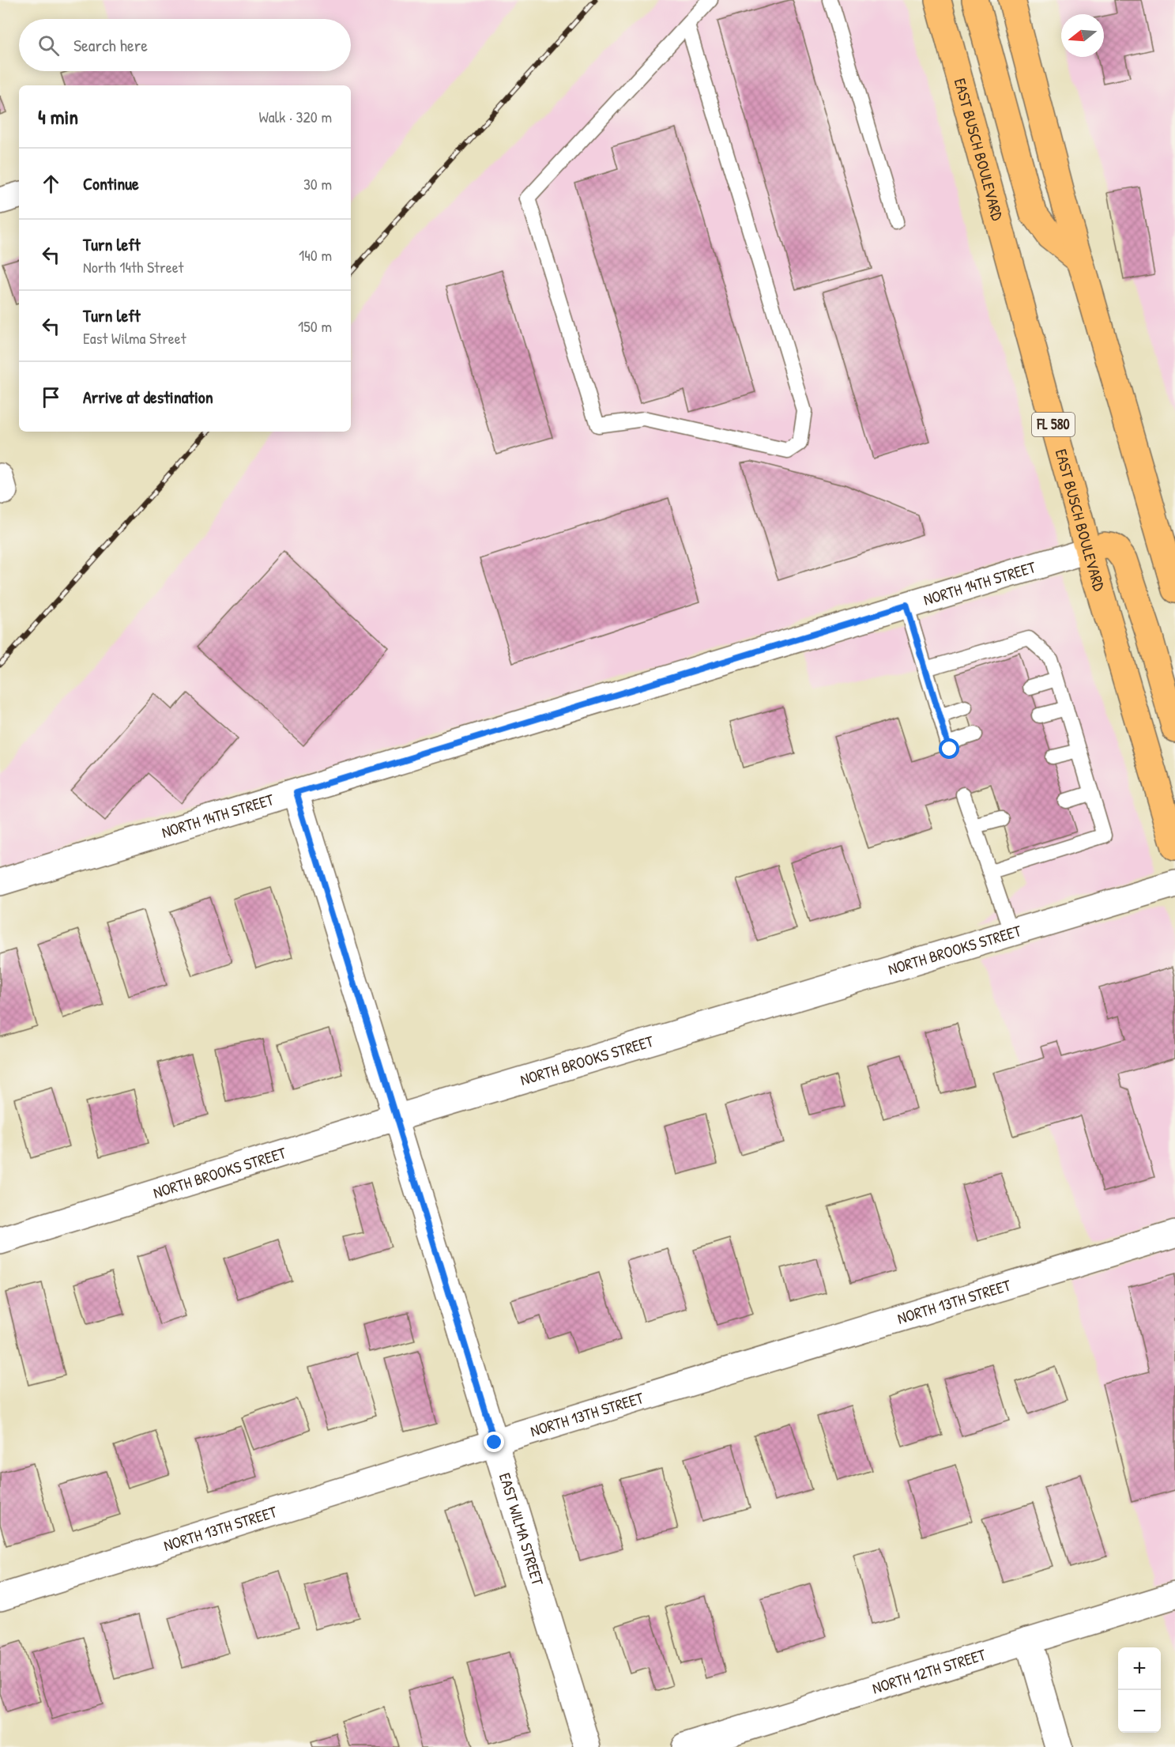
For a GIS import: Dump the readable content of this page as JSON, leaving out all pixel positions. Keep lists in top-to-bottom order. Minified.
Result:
{"streets":{"main road":["EAST BUSCH BOULEVARD","FL 580"],"street":["NORTH 14TH STREET","NORTH BROOKS STREET","NORTH 13TH STREET","EAST WILMA STREET","NORTH 12TH STREET"]},"crossings":[["EAST BUSCH BOULEVARD","NORTH 14TH STREET"],["NORTH 14TH STREET","EAST WILMA STREET"],["NORTH BROOKS STREET","EAST WILMA STREET"],["NORTH 13TH STREET","EAST WILMA STREET"]],"north":"left","page":{"search":"Search here","heading":["4 min","Walk · 320 m"],"list":[["Continue","30 m"],["Turn left","North 14th Street","140 m"],["Turn left","East Wilma Street","150 m"],"Arrive at destination"],"map_buttons":["+","−"]}}
